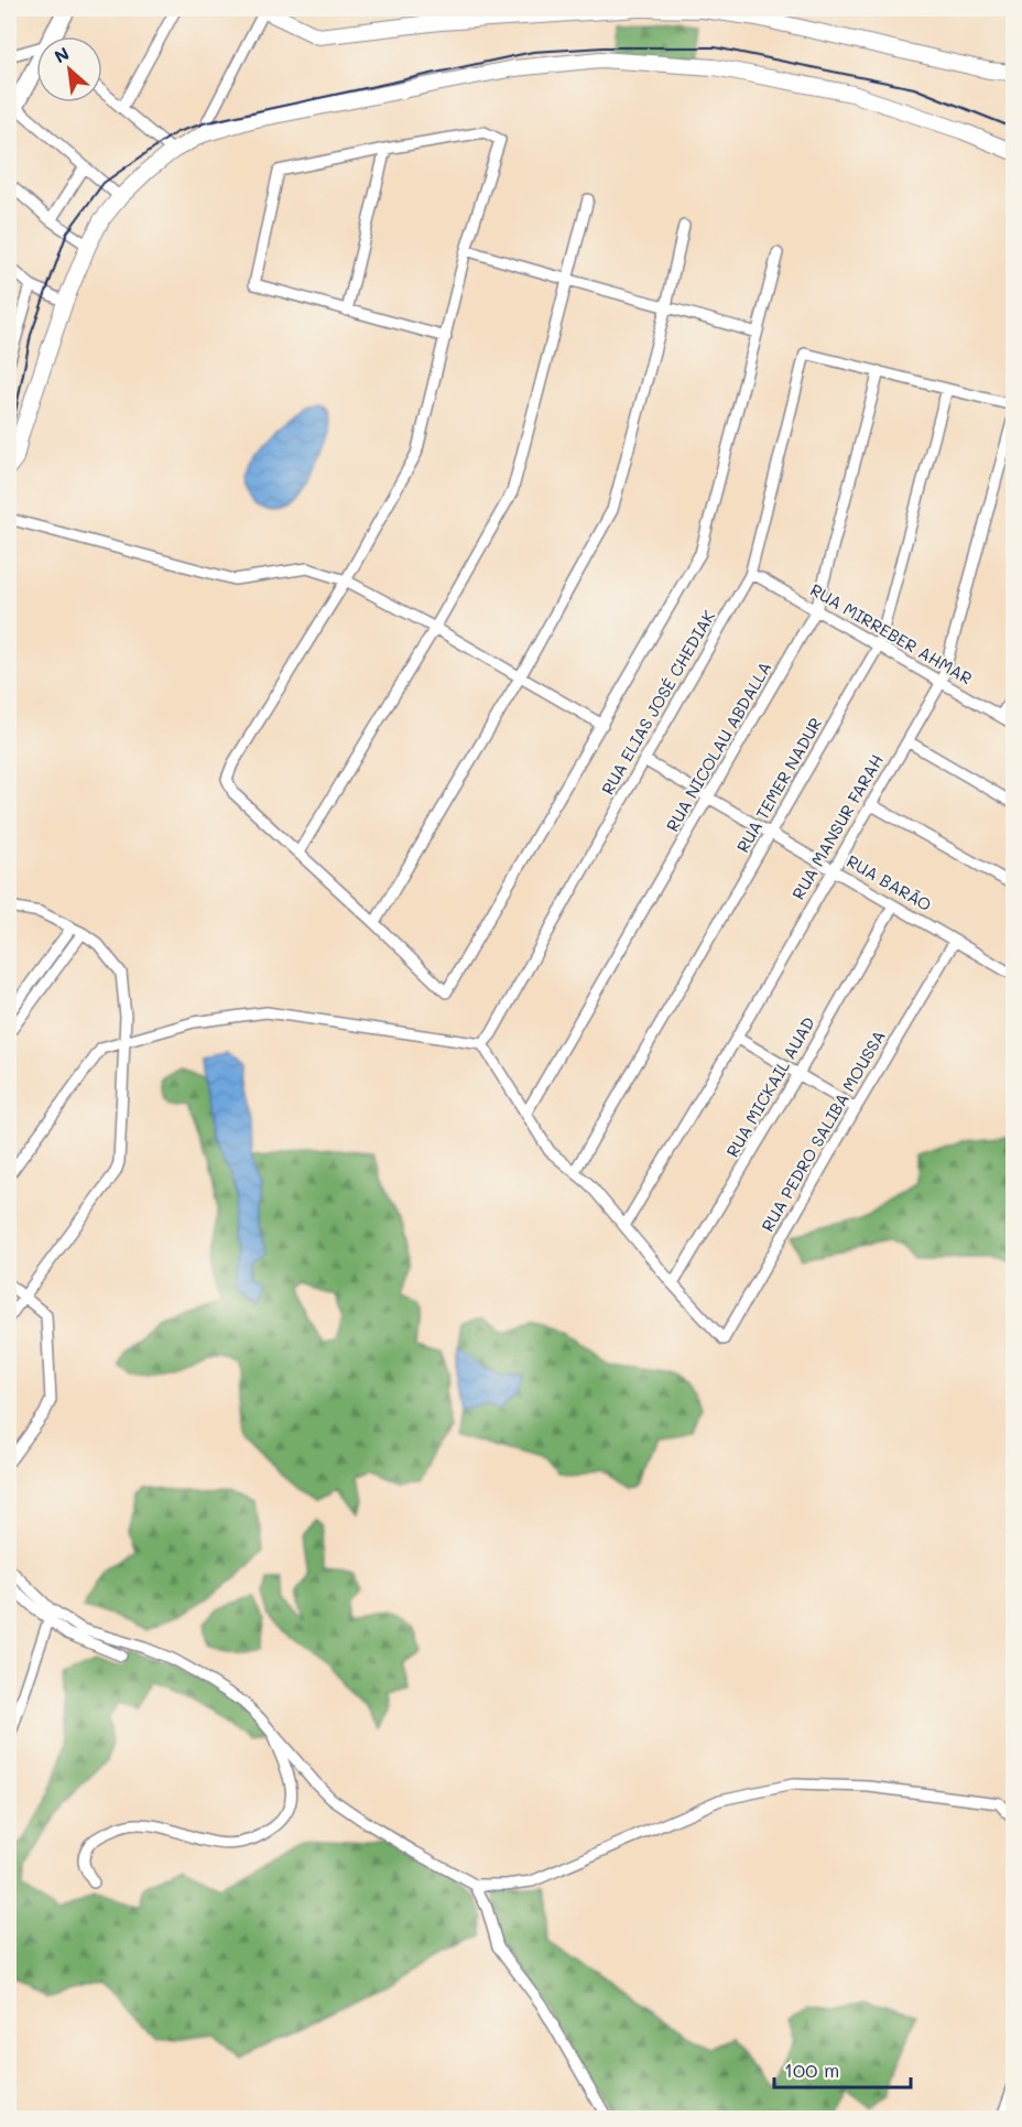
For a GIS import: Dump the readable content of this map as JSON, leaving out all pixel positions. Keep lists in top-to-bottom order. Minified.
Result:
{"streets":{"street":["RUA MIRREBER AHMAR","RUA ELIAS JOSÉ CHEDIAK","RUA NICOLAU ABDALLA","RUA TEMER NADUR","RUA MANSUR FARAH","RUA BARÃO","RUA MICKAIL AUAD","RUA PEDRO SALIBA MOUSSA"]},"crossings":[["RUA MIRREBER AHMAR","RUA ELIAS JOSÉ CHEDIAK"],["RUA MIRREBER AHMAR","RUA NICOLAU ABDALLA"],["RUA MIRREBER AHMAR","RUA TEMER NADUR"],["RUA MIRREBER AHMAR","RUA MANSUR FARAH"],["RUA ELIAS JOSÉ CHEDIAK","RUA NICOLAU ABDALLA"],["RUA ELIAS JOSÉ CHEDIAK","RUA BARÃO"],["RUA NICOLAU ABDALLA","RUA BARÃO"],["RUA TEMER NADUR","RUA BARÃO"],["RUA MANSUR FARAH","RUA BARÃO"],["RUA BARÃO","RUA MICKAIL AUAD"],["RUA BARÃO","RUA PEDRO SALIBA MOUSSA"],["RUA MICKAIL AUAD","RUA PEDRO SALIBA MOUSSA"]],"scale_bar":"100 m","north":"top left"}
